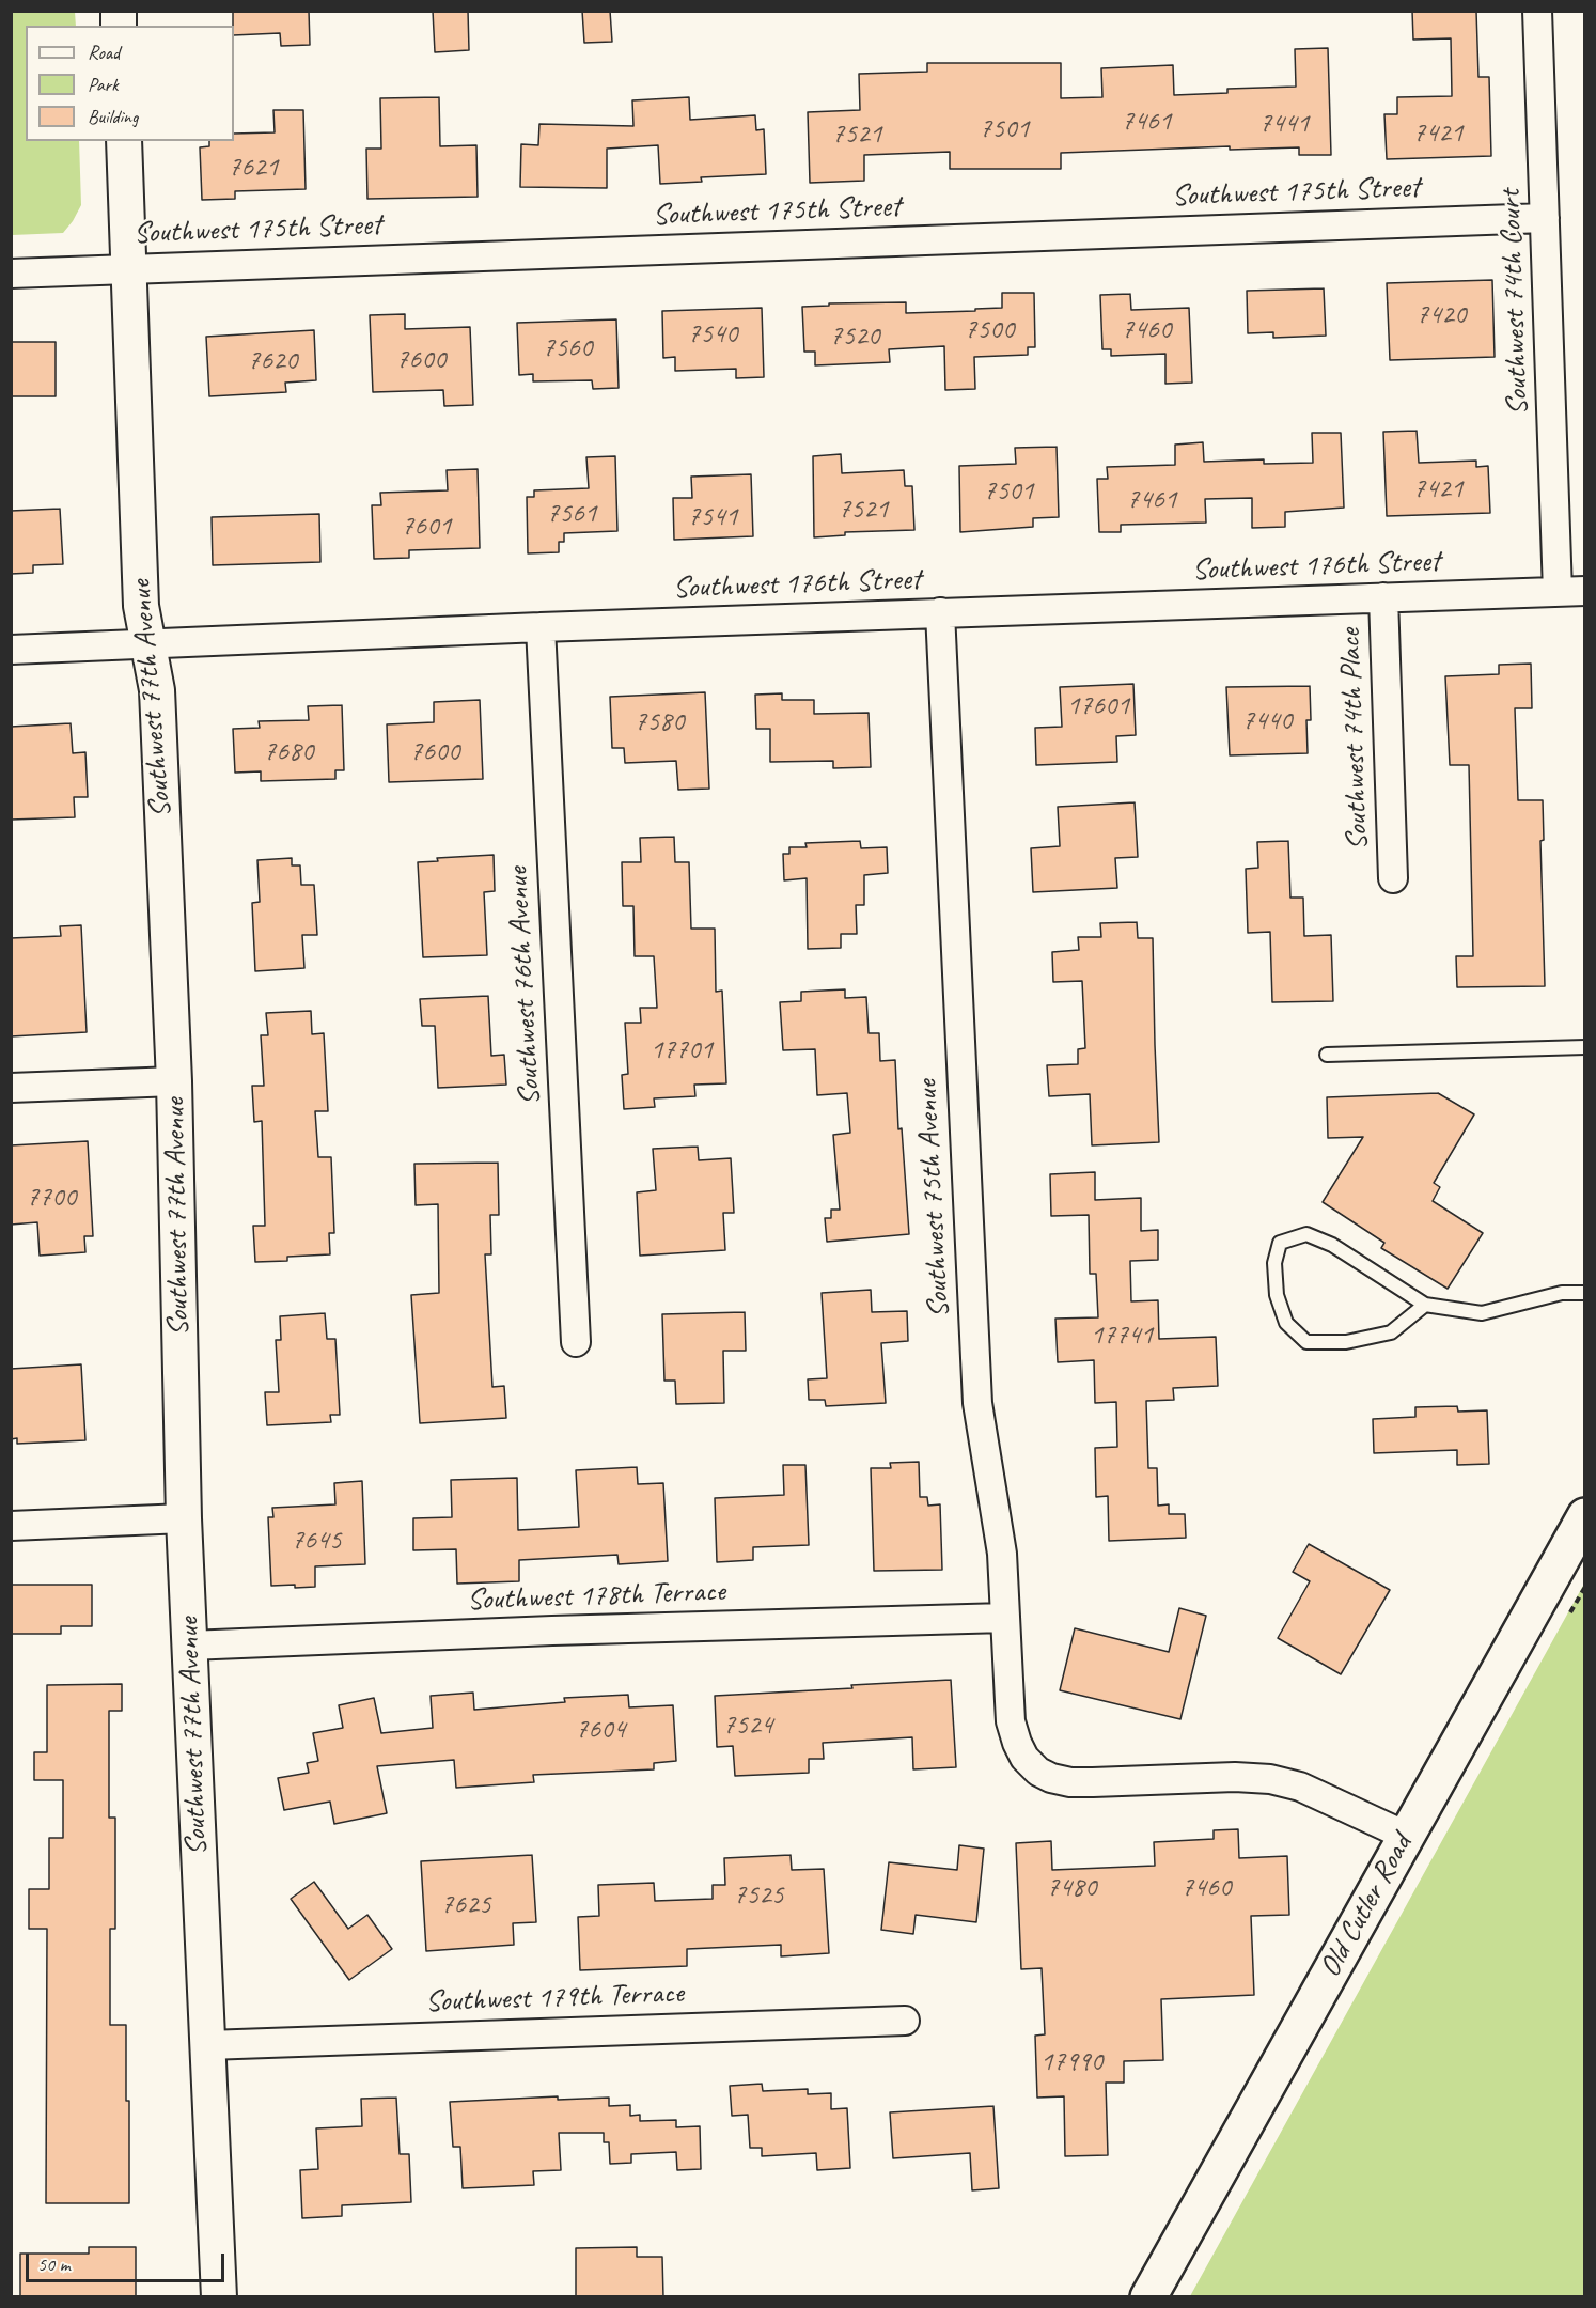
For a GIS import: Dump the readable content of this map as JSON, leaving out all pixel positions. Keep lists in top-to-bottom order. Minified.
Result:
{"streets":{"main road":["Old Cutler Road"],"street":["Southwest 175th Street","Southwest 74th Court","Southwest 176th Street","Southwest 77th Avenue","Southwest 74th Place","Southwest 76th Avenue","Southwest 75th Avenue","Southwest 178th Terrace","Southwest 179th Terrace"]},"crossings":[["Southwest 175th Street","Southwest 74th Court"],["Southwest 175th Street","Southwest 77th Avenue"],["Southwest 74th Court","Southwest 176th Street"],["Southwest 176th Street","Southwest 77th Avenue"],["Southwest 176th Street","Southwest 74th Place"],["Southwest 176th Street","Southwest 76th Avenue"],["Southwest 176th Street","Southwest 75th Avenue"],["Southwest 77th Avenue","Southwest 178th Terrace"],["Southwest 77th Avenue","Southwest 179th Terrace"],["Southwest 75th Avenue","Southwest 178th Terrace"],["Southwest 75th Avenue","Old Cutler Road"]],"house_numbers":["7461","7441","7501","7421","7521","7621","7420","7500","7460","7540","7520","7560","7600","7620","7421","7501","7461","7521","7561","7541","7601","17601","7440","7580","7680","7600","17701","7700","17741","7645","7524","7604","7480","7460","7525","7625","17990"],"legend":["Road","Park","Building"],"scale_bar":"50 m"}
